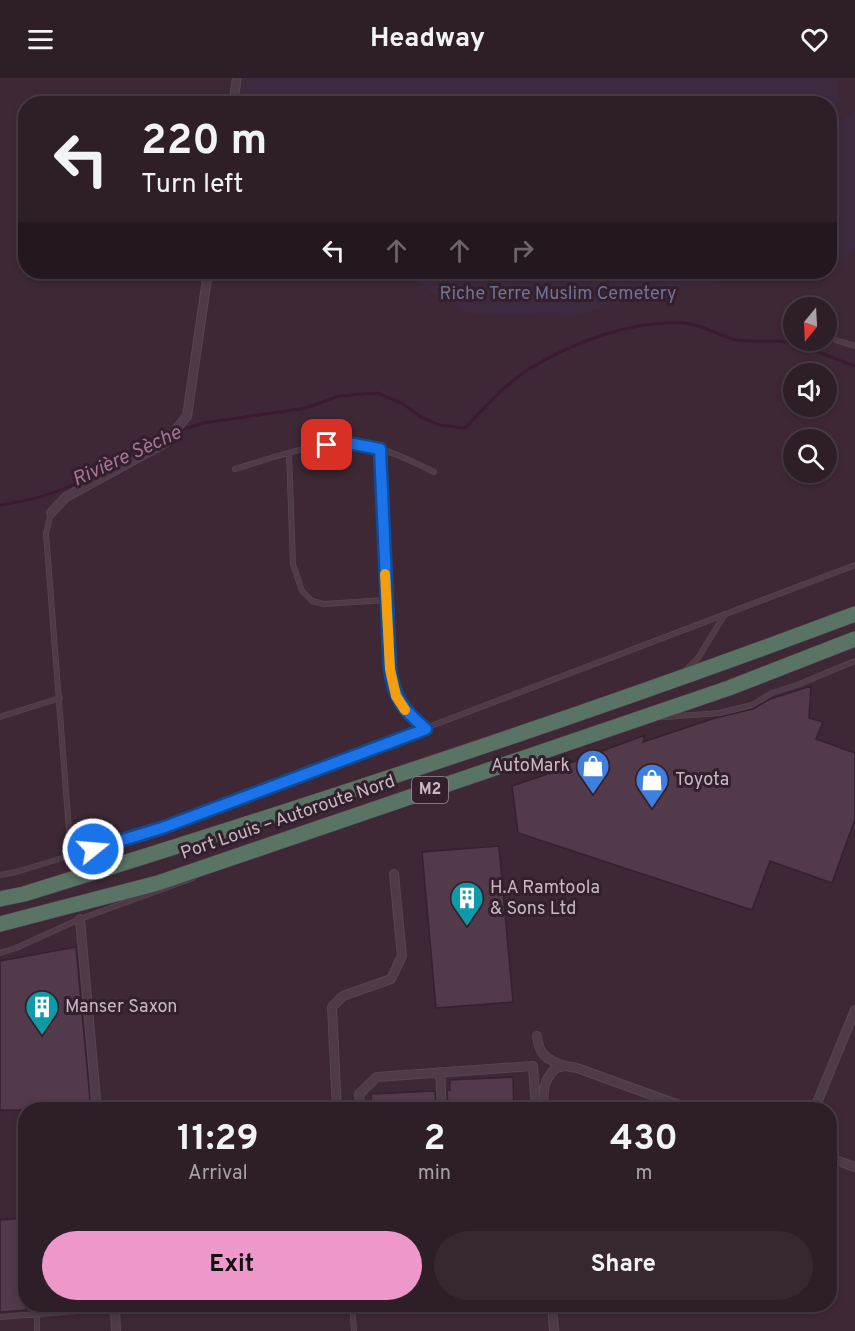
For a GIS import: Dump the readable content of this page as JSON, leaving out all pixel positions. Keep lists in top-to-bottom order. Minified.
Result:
{"streets":{"highway":["M2","Port Louis – Autoroute Nord"]},"water":["Rivière Sèche"],"parks":["Riche Terre Muslim Cemetery"],"places":{"shop":["AutoMark","Toyota"],"building":["H.A Ramtoola & Sons Ltd","Manser Saxon"]},"north":"bottom","page":{"header":"Headway","turn":["220 m","Turn left"],"eta":["11:29","Arrival","2","min","430","m"],"buttons":["Exit","Share"]}}
